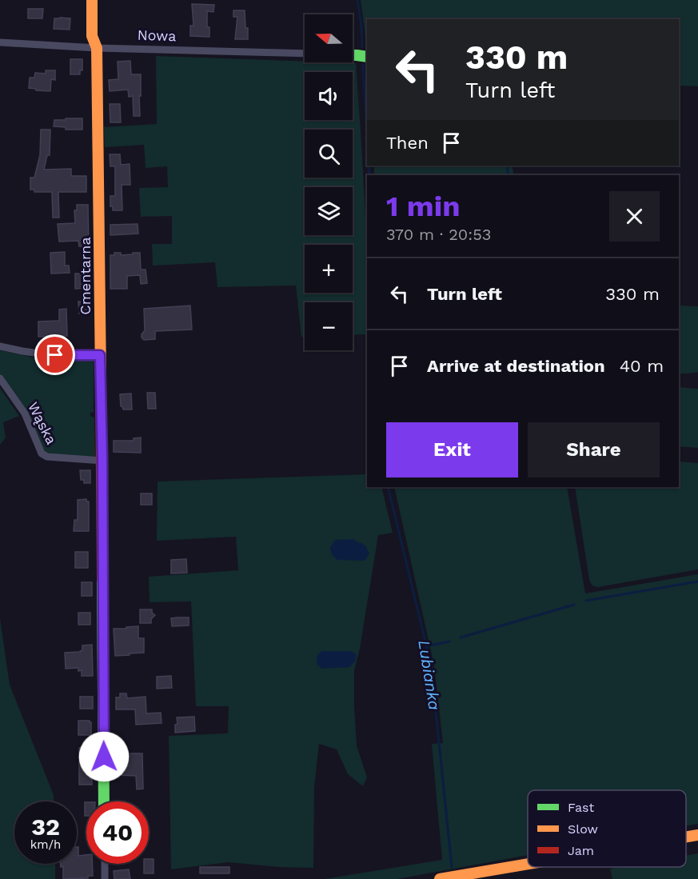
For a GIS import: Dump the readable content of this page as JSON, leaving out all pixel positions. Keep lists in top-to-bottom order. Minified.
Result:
{"streets":{"street":["Nowa","Cmentarna","Wąska"]},"crossings":[["Nowa","Cmentarna"],["Cmentarna","Wąska"]],"water":["Lubianka"],"legend":["Fast","Slow","Jam"],"north":"left","page":{"map_buttons":["+","−"],"turn":["330 m","Turn left"],"then":"Then","heading":["1 min","370 m · 20:53"],"list":[{"name":"Turn left","value":"330 m"},{"name":"Arrive at destination","value":"40 m"}],"buttons":["Exit","Share"],"speed":"32 km/h","limit":"40"}}
